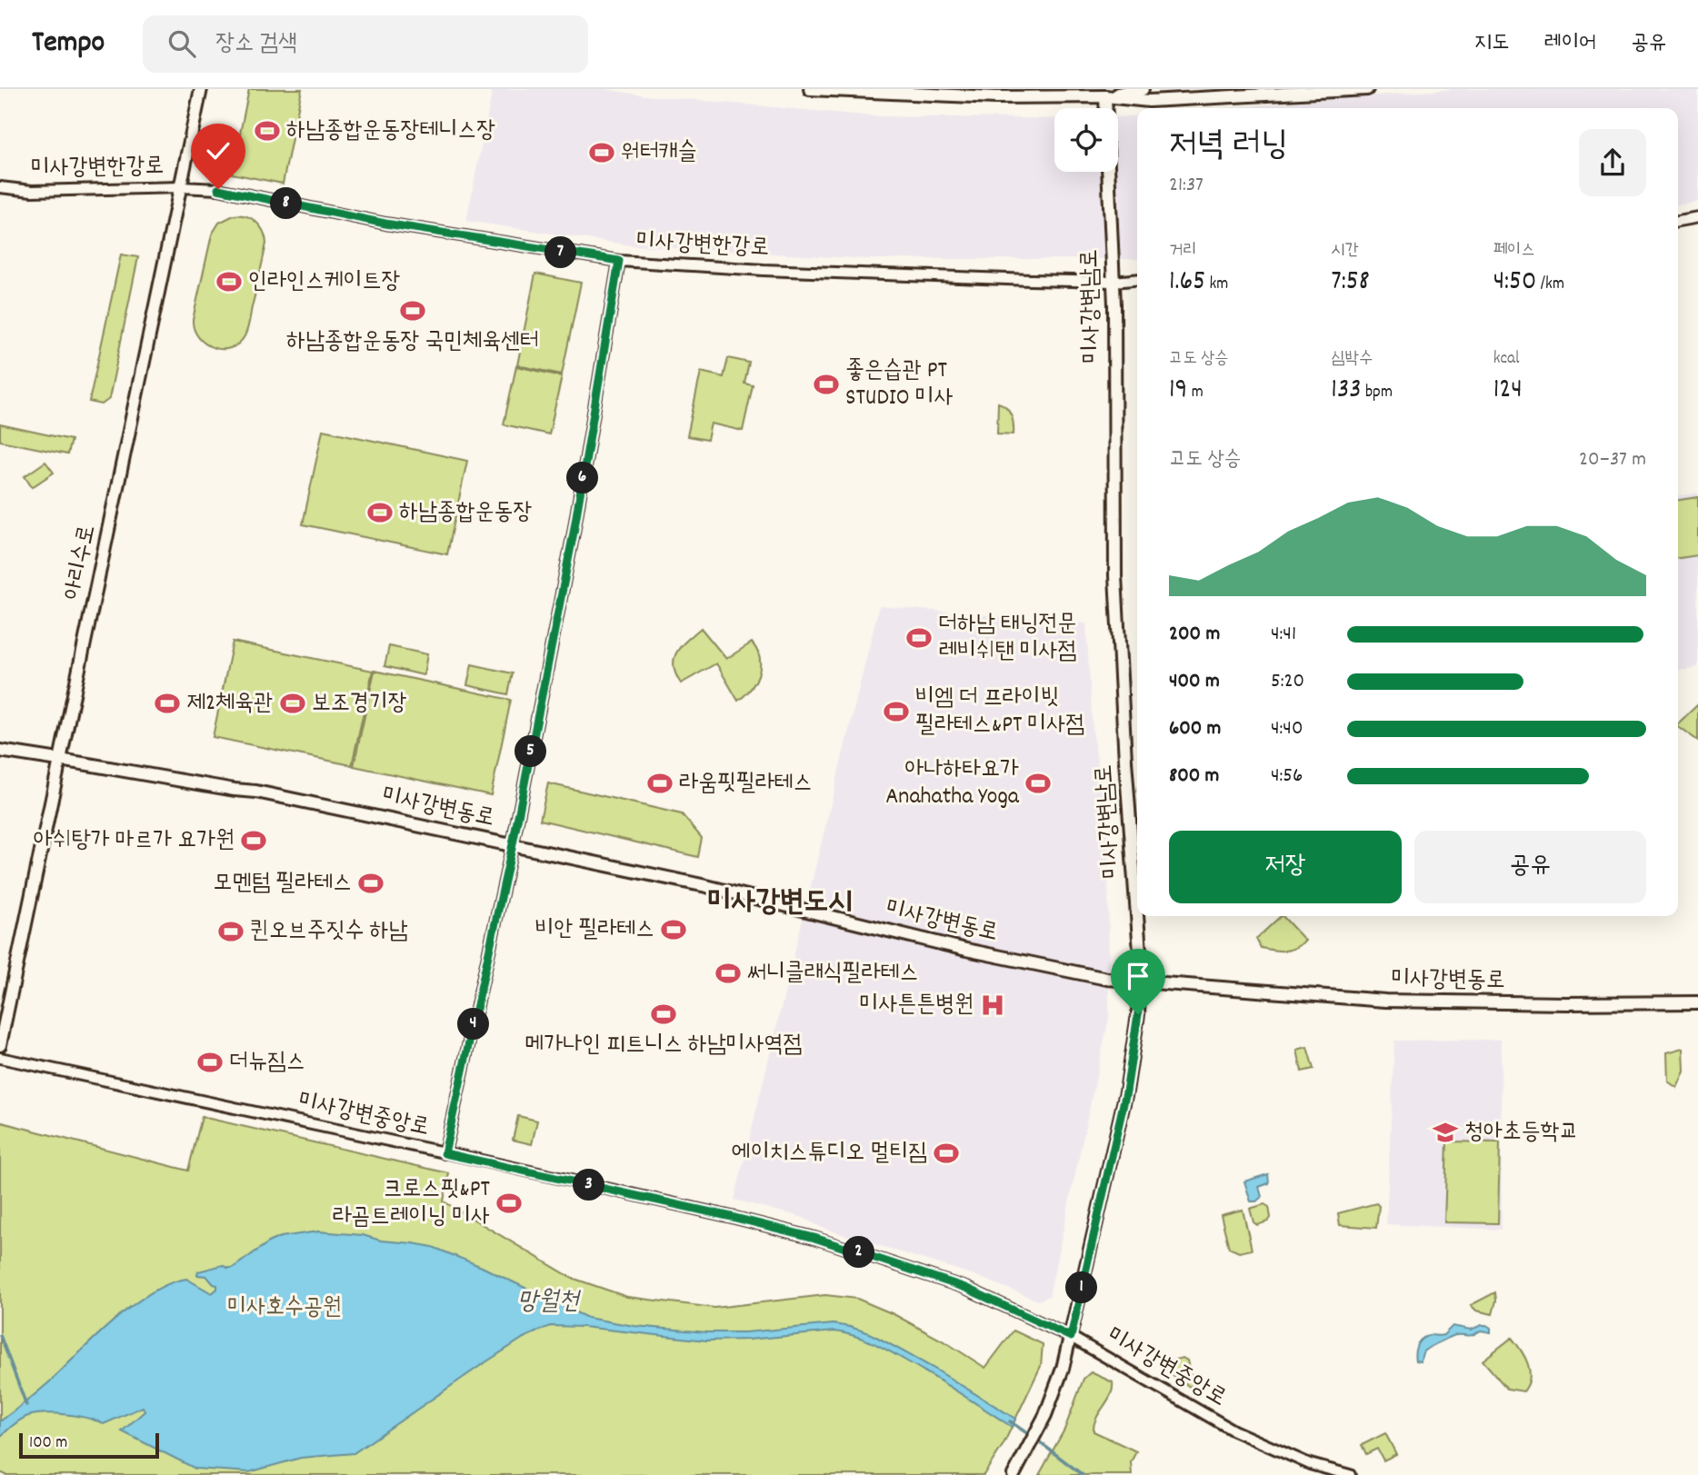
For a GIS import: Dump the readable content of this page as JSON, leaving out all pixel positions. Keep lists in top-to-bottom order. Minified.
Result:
{"streets":{"main road":["미사강변남로","아리수로","미사강변동로"],"street":["미사강변한강로","미사강변중앙로"]},"crossings":[["미사강변한강로","미사강변남로"],["미사강변한강로","아리수로"],["미사강변남로","미사강변동로"],["미사강변남로","미사강변중앙로"],["아리수로","미사강변동로"]],"districts":["미사강변도시"],"water":["망월천"],"parks":["미사호수공원"],"places":{"sports":["하남종합운동장테니스장","워터캐슬","인라인스케이트장","하남종합운동장 국민체육센터","좋은습관 PT STUDIO 미사","하남종합운동장","더하남 태닝전문 레비쉬탠 미사점","제2체육관","보조경기장","비엠 더 프라이빗 필라테스&PT 미사점","라움핏필라테스","아나하타요가 Anahatha Yoga","아쉬탕가 마르가 요가원","모멘텀 필라테스","비안 필라테스","퀸오브주짓수 하남","써니클래식필라테스","메가나인 피트니스 하남미사역점","더뉴짐스","에이치스튜디오 멀티짐","크로스핏&PT 라곰트레이닝 미사"],"hospital":["미사튼튼병원"],"school or university":["청아초등학교"]},"scale_bar":"100 m","page":{"header":"Tempo","search":"장소 검색","nav":["지도","레이어","공유"],"heading":["저녁 러닝","21:37"],"pins":["8","7","6","5","4","3","2","1"],"stats":[["거리","1.65 km"],["시간","7:58"],["페이스","4:50 /km"],["고도 상승","19 m"],["심박수","133 bpm"],["kcal","124"]],"chart":["고도 상승","20–37 m"],"list":[{"name":"200 m","note":"4:41"},{"name":"400 m","note":"5:20"},{"name":"600 m","note":"4:40"},{"name":"800 m","note":"4:56"}],"buttons":["저장","공유"],"scale":"100 m"}}
